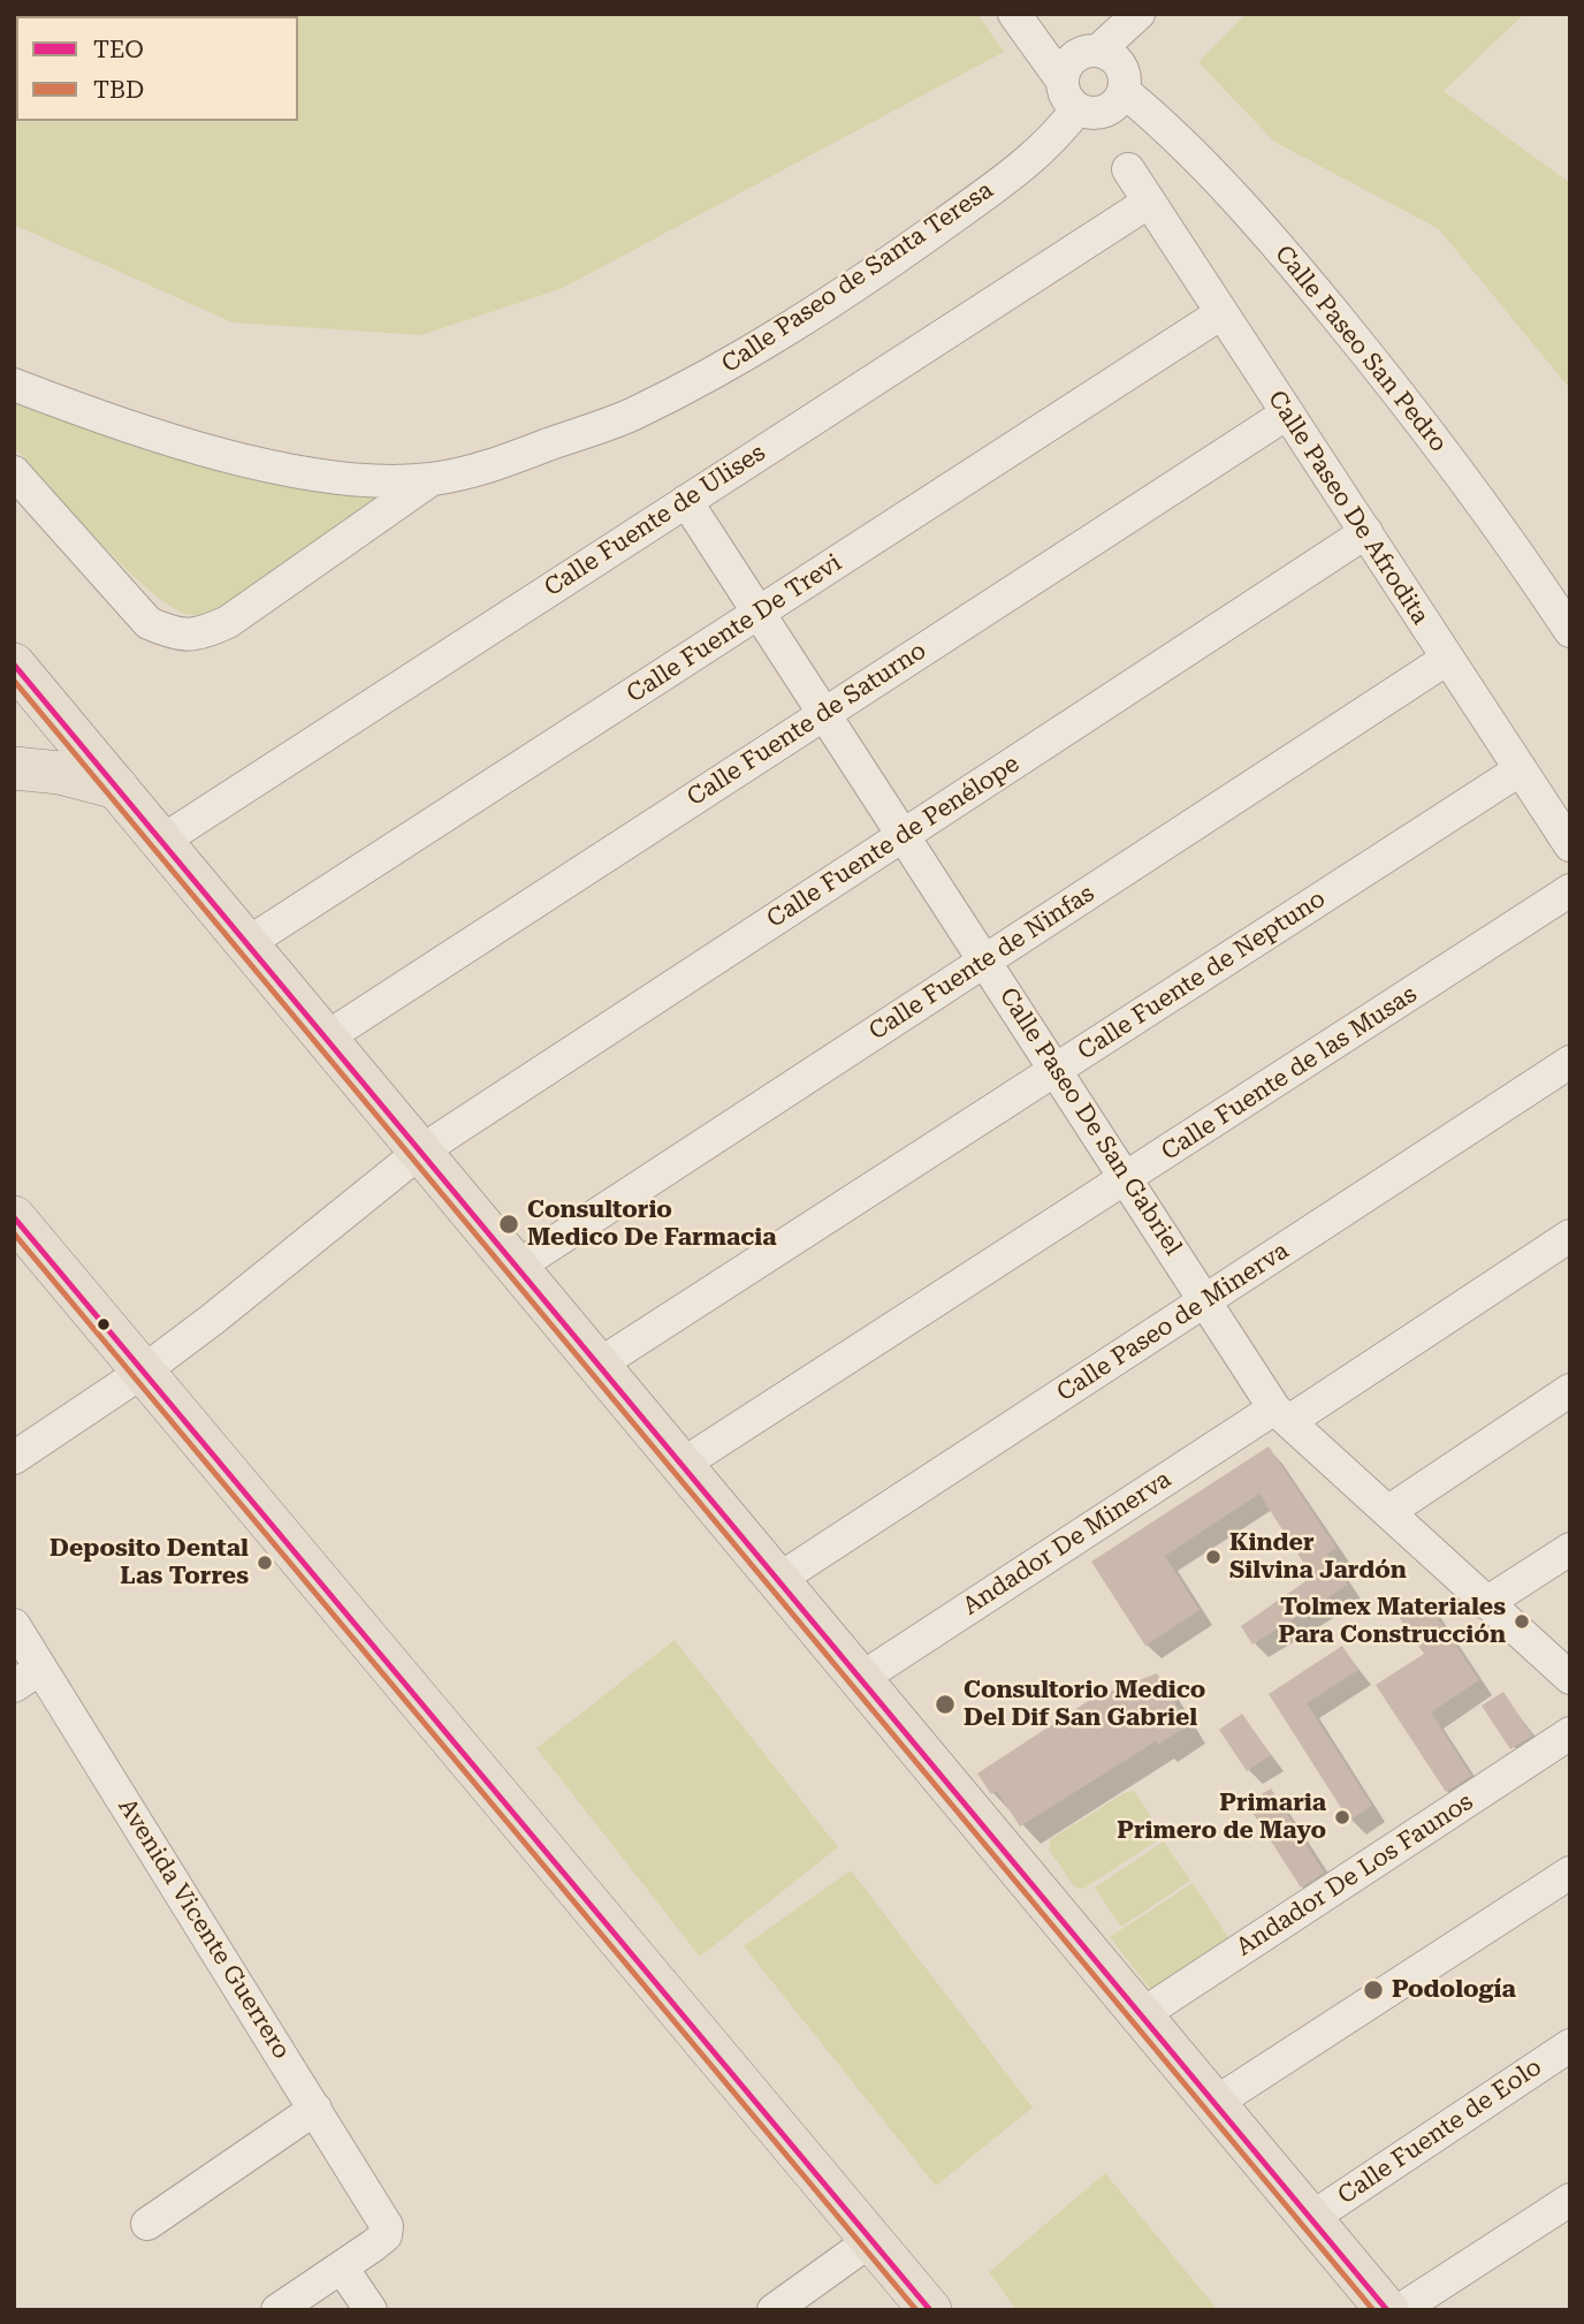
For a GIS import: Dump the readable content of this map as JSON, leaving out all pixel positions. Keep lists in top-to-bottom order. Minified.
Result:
{"streets":{"street":["Calle Paseo de Santa Teresa","Calle Paseo San Pedro","Calle Paseo De Afrodita","Calle Fuente de Ulises","Calle Fuente De Trevi","Calle Fuente de Saturno","Calle Fuente de Penélope","Calle Fuente de Ninfas","Calle Fuente de Neptuno","Calle Fuente de las Musas","Calle Paseo De San Gabriel","Calle Paseo de Minerva","Andador De Minerva","Andador De Los Faunos","Avenida Vicente Guerrero","Calle Fuente de Eolo"]},"crossings":[["Calle Paseo de Santa Teresa","Calle Paseo San Pedro"],["Calle Paseo De Afrodita","Calle Fuente de Ulises"],["Calle Paseo De Afrodita","Calle Fuente De Trevi"],["Calle Paseo De Afrodita","Calle Fuente de Saturno"],["Calle Paseo De Afrodita","Calle Fuente de Penélope"],["Calle Paseo De Afrodita","Calle Fuente de Ninfas"],["Calle Paseo De Afrodita","Calle Fuente de Neptuno"],["Calle Fuente de Ulises","Calle Paseo De San Gabriel"],["Calle Fuente De Trevi","Calle Paseo De San Gabriel"],["Calle Fuente de Saturno","Calle Paseo De San Gabriel"],["Calle Fuente de Penélope","Calle Paseo De San Gabriel"],["Calle Fuente de Ninfas","Calle Paseo De San Gabriel"],["Calle Fuente de Neptuno","Calle Paseo De San Gabriel"],["Calle Fuente de las Musas","Calle Paseo De San Gabriel"],["Calle Paseo De San Gabriel","Calle Paseo de Minerva"],["Calle Paseo De San Gabriel","Andador De Minerva"]],"places":["Consultorio Medico De Farmacia","Kinder Silvina Jardón","Deposito Dental Las Torres","Tolmex Materiales Para Construcción","Consultorio Medico Del Dif San Gabriel","Primaria Primero de Mayo","Podología"],"lines":["transit line TEO","transit line TBD"],"legend":["TEO","TBD"]}
